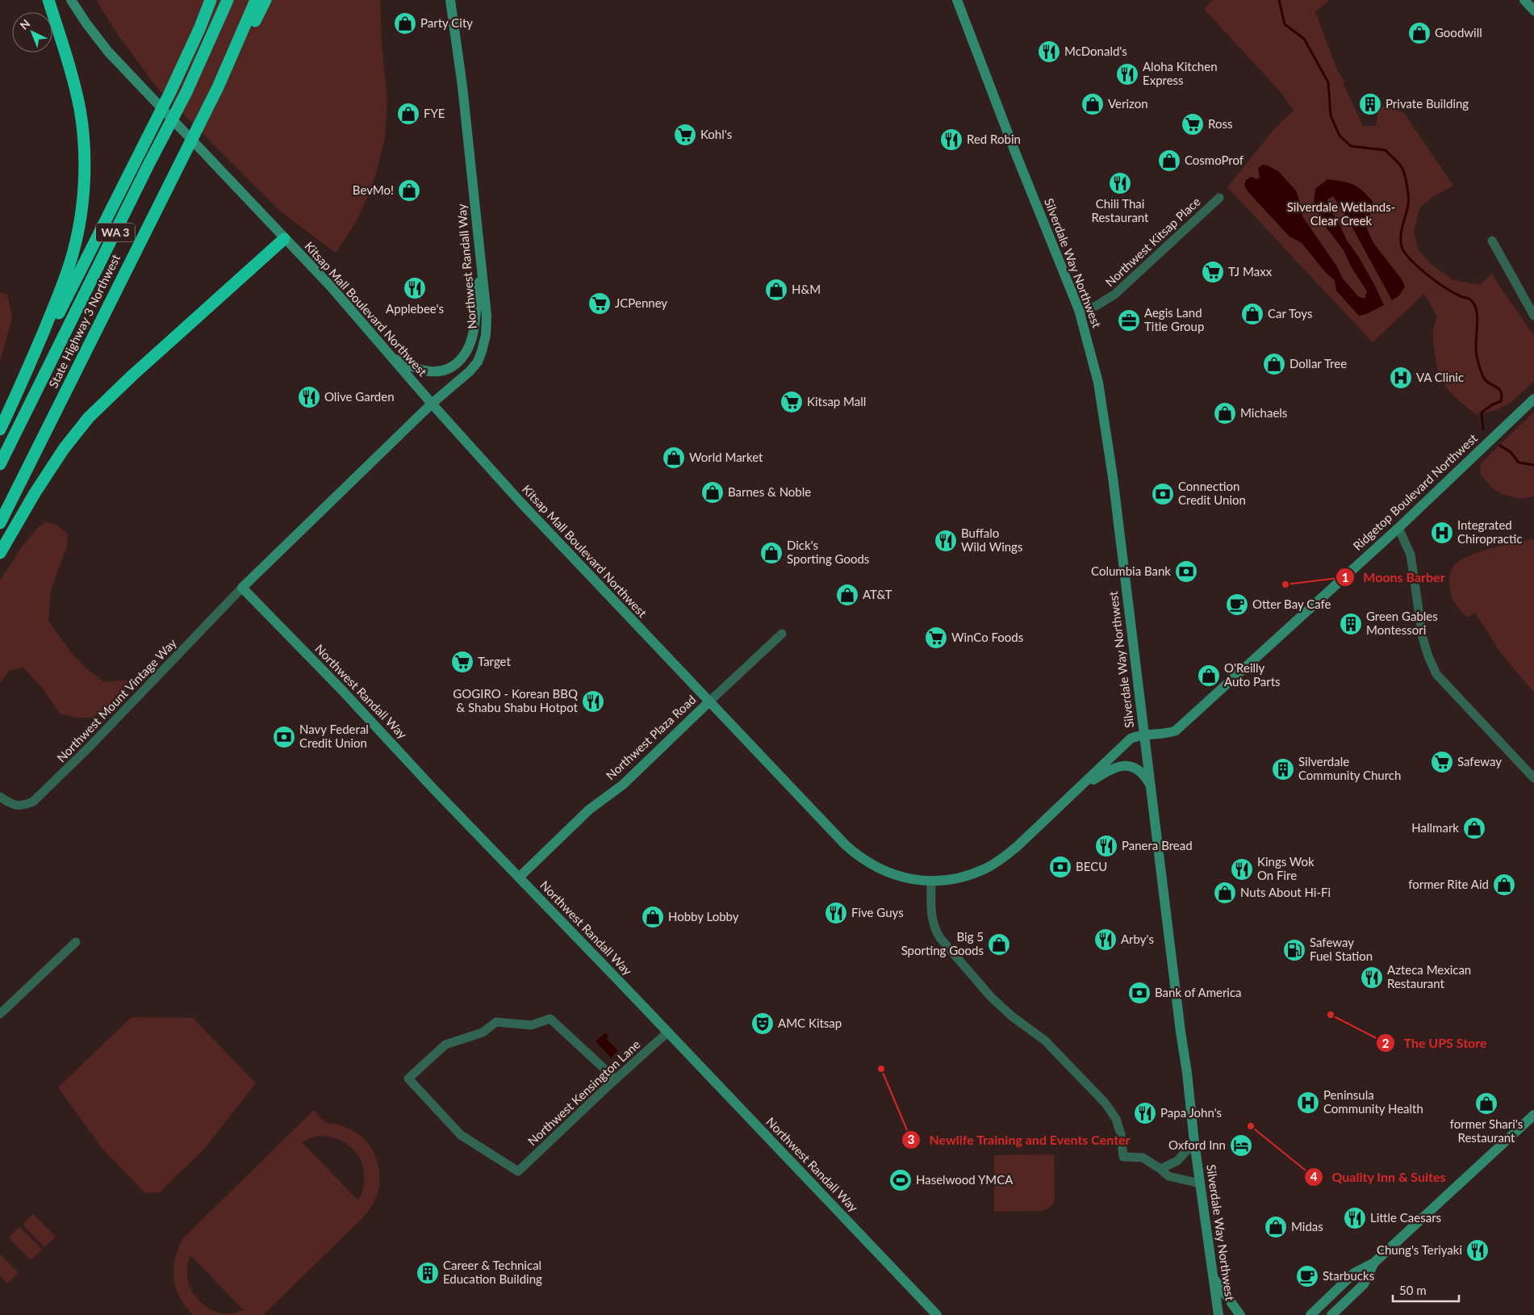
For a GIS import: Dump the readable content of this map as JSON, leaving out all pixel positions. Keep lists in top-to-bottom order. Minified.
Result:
{"streets":{"highway":["WA 3","State Highway 3 Northwest"],"main road":["Silverdale Way Northwest","Northwest Randall Way","Kitsap Mall Boulevard Northwest","Ridgetop Boulevard Northwest","Northwest Plaza Road"],"street":["Northwest Kitsap Place","Northwest Mount Vintage Way","Northwest Kensington Lane"]},"crossings":[["Northwest Kitsap Place","Silverdale Way Northwest"],["Silverdale Way Northwest","Kitsap Mall Boulevard Northwest"],["Silverdale Way Northwest","Ridgetop Boulevard Northwest"],["Northwest Randall Way","Kitsap Mall Boulevard Northwest"],["Northwest Randall Way","Northwest Mount Vintage Way"],["Northwest Randall Way","Northwest Plaza Road"],["Northwest Randall Way","Northwest Kensington Lane"],["Kitsap Mall Boulevard Northwest","Ridgetop Boulevard Northwest"],["Kitsap Mall Boulevard Northwest","Northwest Plaza Road"]],"parks":["Silverdale Wetlands- Clear Creek"],"places":{"shop":["Party City","Goodwill","Verizon","FYE","CosmoProf","BevMo!","H&M","Car Toys","Dollar Tree","Michaels","World Market","Barnes & Noble","Dick's Sporting Goods","AT&T","O'Reilly Auto Parts","Hallmark","former Rite Aid","Nuts About Hi-Fi","Hobby Lobby","Big 5 Sporting Goods","former Shari's Restaurant","Midas"],"restaurant":["McDonald's","Aloha Kitchen Express","Red Robin","Chili Thai Restaurant","Applebee's","Olive Garden","Buffalo Wild Wings","GOGIRO - Korean BBQ & Shabu Shabu Hotpot","Panera Bread","Kings Wok On Fire","Five Guys","Arby's","Azteca Mexican Restaurant","Papa John's","Little Caesars","Chung's Teriyaki"],"building":["Private Building","Green Gables Montessori","Silverdale Community Church","Career & Technical Education Building"],"supermarket":["Ross","Kohl's","TJ Maxx","JCPenney","Kitsap Mall","WinCo Foods","Target","Safeway"],"office":["Aegis Land Title Group"],"hospital":["VA Clinic","Integrated Chiropractic","Peninsula Community Health"],"bank":["Connection Credit Union","Columbia Bank","Navy Federal Credit Union","BECU","Bank of America"],"other":["Moons Barber","The UPS Store","Newlife Training and Events Center","Quality Inn & Suites"],"cafe":["Otter Bay Cafe","Starbucks"],"fuel station":["Safeway Fuel Station"],"theatre":["AMC Kitsap"],"hotel":["Oxford Inn"],"sports":["Haselwood YMCA"]},"scale_bar":"50 m","north":"top left"}
